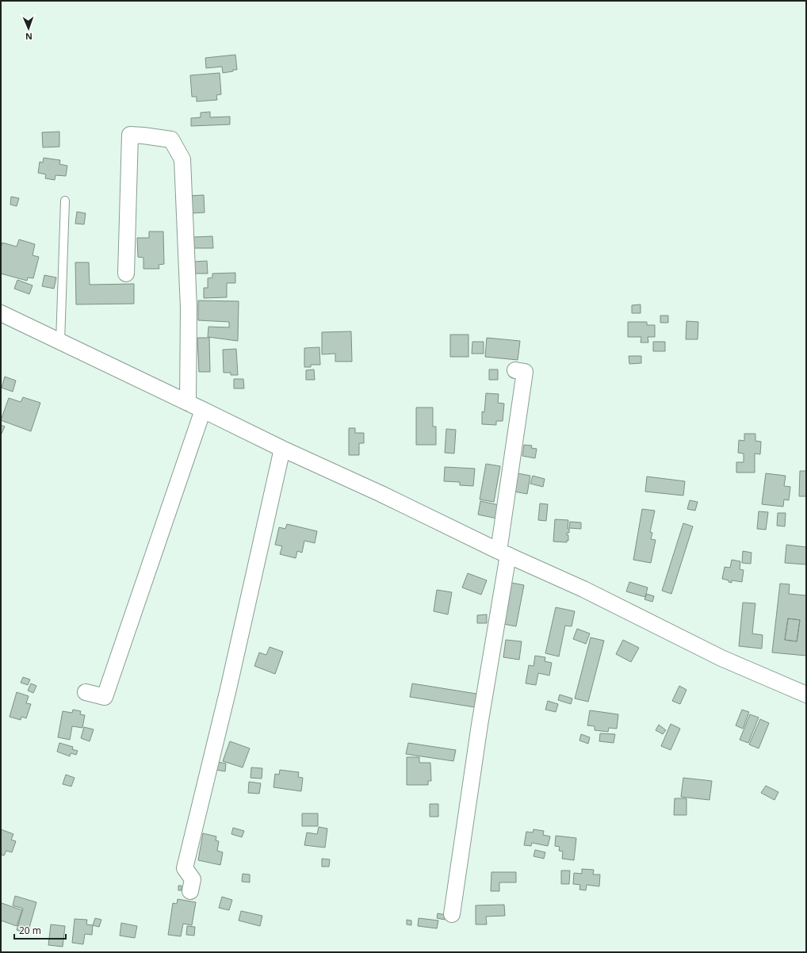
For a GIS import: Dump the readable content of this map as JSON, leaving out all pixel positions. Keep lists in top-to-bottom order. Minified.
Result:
{"scale_bar":"20 m","north":"bottom"}
